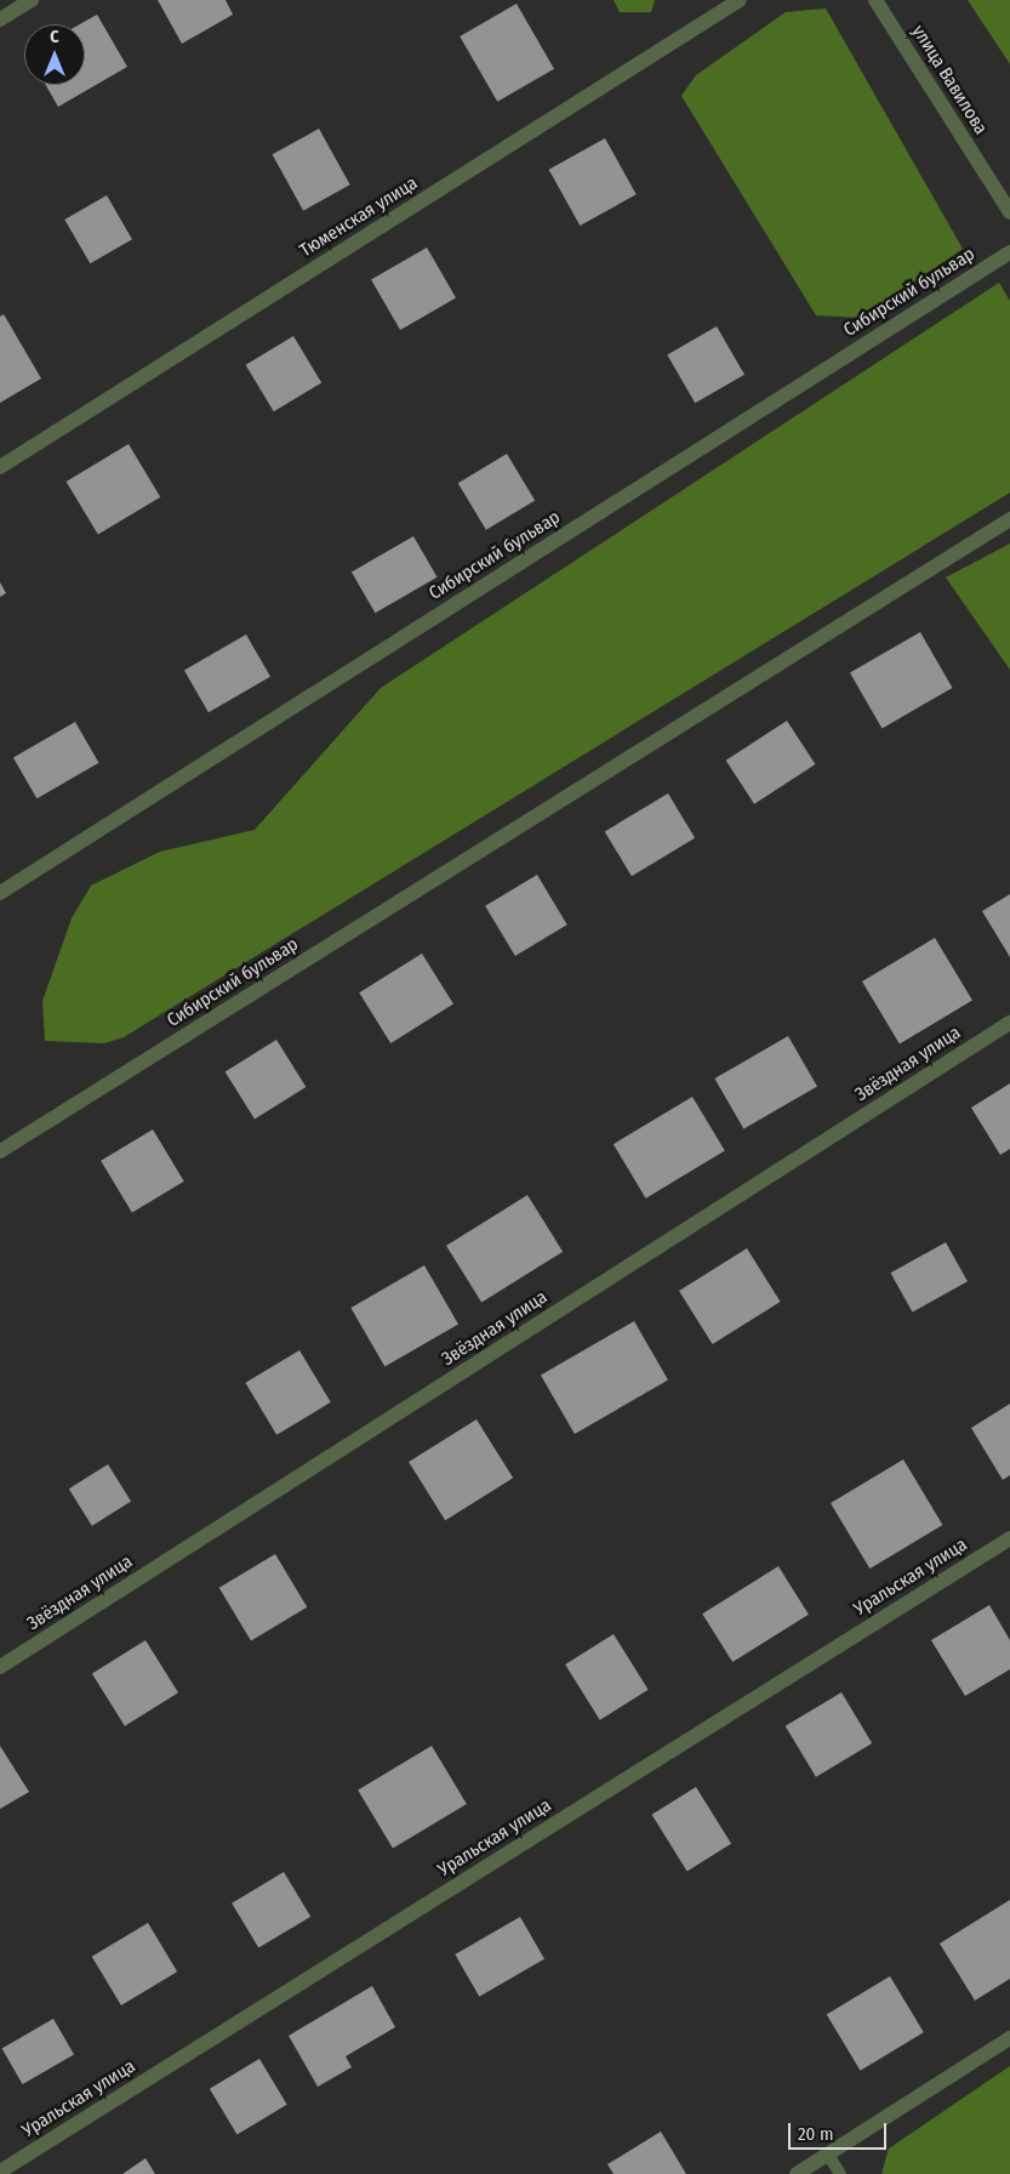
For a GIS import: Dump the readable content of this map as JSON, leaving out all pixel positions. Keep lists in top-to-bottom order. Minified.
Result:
{"streets":{"street":["улица Вавилова","Тюменская улица","Сибирский бульвар","Звёздная улица","Уральская улица"]},"scale_bar":"20 m","north":"top"}
